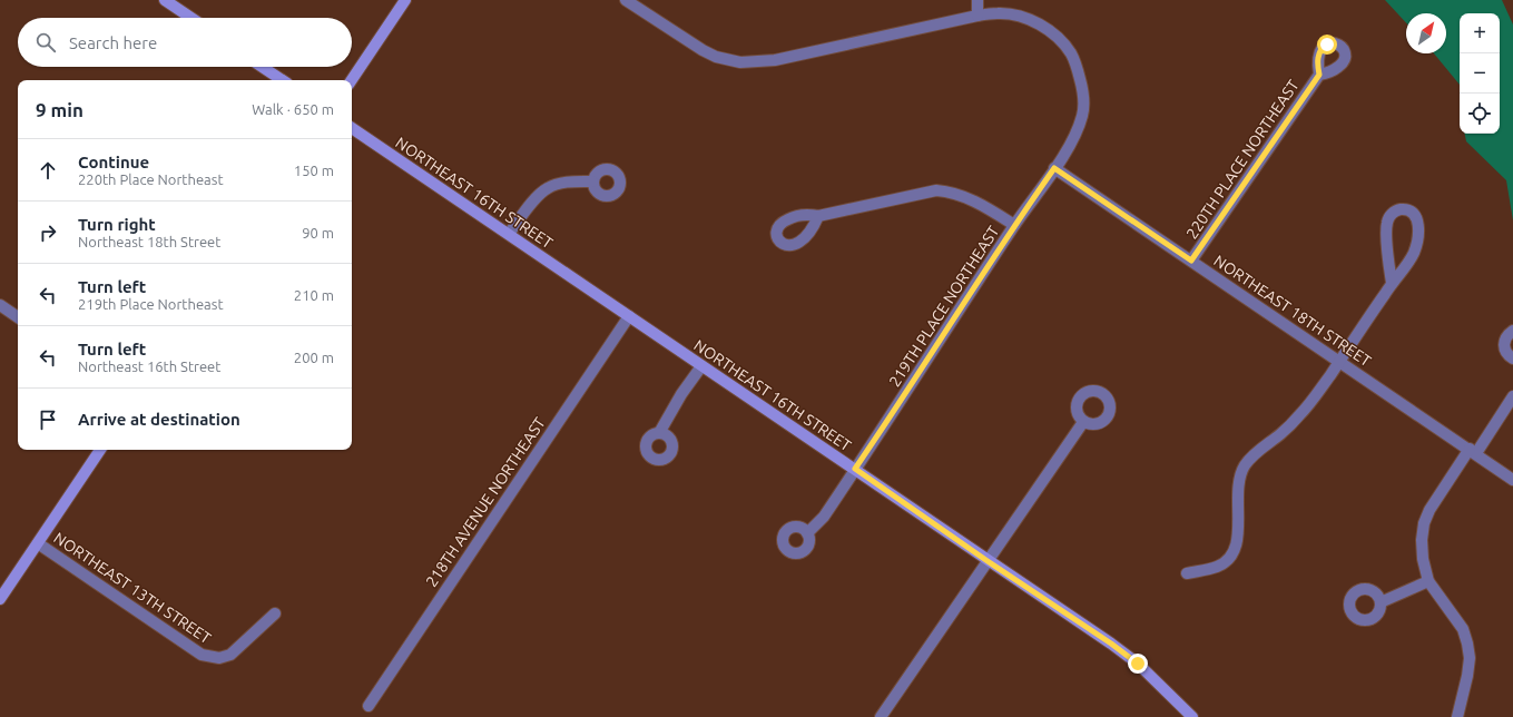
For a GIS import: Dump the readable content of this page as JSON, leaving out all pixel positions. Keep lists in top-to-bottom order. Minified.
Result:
{"streets":{"street":["220TH PLACE NORTHEAST","NORTHEAST 16TH STREET","219TH PLACE NORTHEAST","NORTHEAST 18TH STREET","218TH AVENUE NORTHEAST","NORTHEAST 13TH STREET"]},"crossings":[["220TH PLACE NORTHEAST","NORTHEAST 18TH STREET"],["NORTHEAST 16TH STREET","219TH PLACE NORTHEAST"],["NORTHEAST 16TH STREET","218TH AVENUE NORTHEAST"],["219TH PLACE NORTHEAST","NORTHEAST 18TH STREET"]],"north":"top right","page":{"map_buttons":["+","−"],"search":"Search here","heading":["9 min","Walk · 650 m"],"list":[["Continue","220th Place Northeast","150 m"],["Turn right","Northeast 18th Street","90 m"],["Turn left","219th Place Northeast","210 m"],["Turn left","Northeast 16th Street","200 m"],"Arrive at destination"]}}
